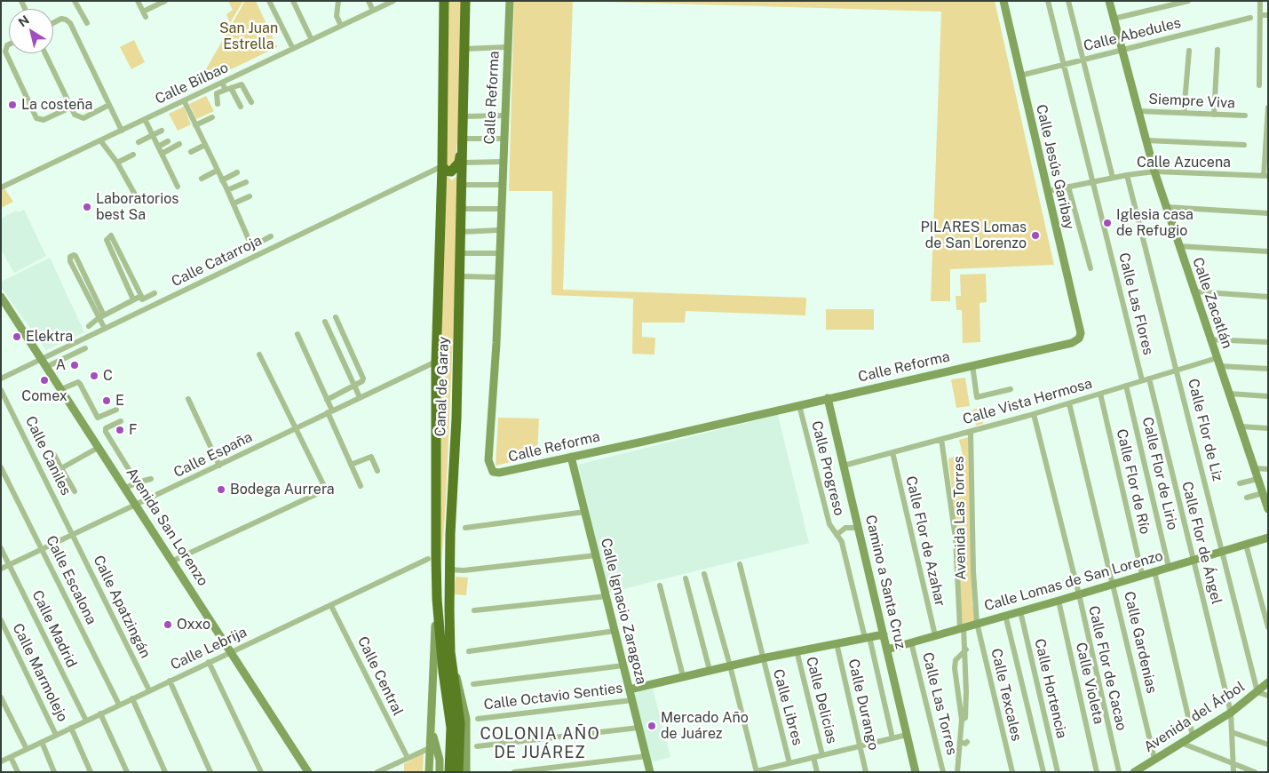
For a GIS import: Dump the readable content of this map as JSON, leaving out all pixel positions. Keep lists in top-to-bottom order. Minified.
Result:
{"streets":{"highway":["Canal de Garay"],"street":["Calle Abedules","Calle Bilbao","Calle Reforma","Siempre Viva","Calle Azucena","Calle Jesús Garibay","Calle Catarroja","Calle Zacatlán","Calle Las Flores","Calle Vista Hermosa","Calle Flor de Liz","Calle España","Calle Caniles","Calle Progreso","Calle Flor de Lirio","Calle Flor de Río","Avenida Las Torres","Avenida San Lorenzo","Calle Flor de Azahar","Calle Flor de Ángel","Calle Escalona","Calle Lomas de San Lorenzo","Camino a Santa Cruz","Calle Apatzingán","Calle Ignacio Zaragoza","Calle Madrid","Calle Gardenias","Calle Lebrija","Calle Flor de Cacao","Calle Marmolejo","Calle Central","Calle Violeta","Calle Hortencia","Calle Texcales","Calle Octavio Senties","Calle Delicias","Calle Las Torres","Calle Durango","Calle Libres","Avenida del Árbol"]},"crossings":[["Calle Abedules","Calle Jesús Garibay"],["Calle Abedules","Calle Zacatlán"],["Calle Abedules","Calle Las Flores"],["Calle Reforma","Calle Jesús Garibay"],["Calle Reforma","Calle Progreso"],["Calle Reforma","Camino a Santa Cruz"],["Calle Reforma","Calle Ignacio Zaragoza"],["Siempre Viva","Calle Zacatlán"],["Calle Azucena","Calle Jesús Garibay"],["Calle Azucena","Calle Zacatlán"],["Calle Azucena","Calle Las Flores"],["Calle Azucena","Calle Flor de Liz"],["Calle Catarroja","Canal de Garay"],["Calle Catarroja","Avenida San Lorenzo"],["Calle Zacatlán","Calle Vista Hermosa"],["Calle Las Flores","Calle Vista Hermosa"],["Canal de Garay","Calle España"],["Calle Vista Hermosa","Calle Flor de Liz"],["Calle Vista Hermosa","Calle Flor de Lirio"],["Calle Vista Hermosa","Calle Flor de Río"],["Calle Vista Hermosa","Avenida Las Torres"],["Calle Vista Hermosa","Calle Flor de Azahar"],["Calle Vista Hermosa","Calle Flor de Ángel"],["Calle Vista Hermosa","Camino a Santa Cruz"],["Calle Vista Hermosa","Calle Gardenias"],["Calle Vista Hermosa","Calle Flor de Cacao"],["Calle Flor de Liz","Calle Lomas de San Lorenzo"],["Calle Flor de Liz","Avenida del Árbol"],["Calle España","Calle Caniles"],["Calle España","Avenida San Lorenzo"],["Calle España","Calle Escalona"],["Calle España","Calle Apatzingán"],["Calle España","Calle Madrid"],["Calle Caniles","Calle Apatzingán"],["Calle Flor de Lirio","Calle Lomas de San Lorenzo"],["Calle Flor de Río","Calle Lomas de San Lorenzo"],["Avenida Las Torres","Calle Lomas de San Lorenzo"],["Avenida Las Torres","Calle Texcales"],["Avenida San Lorenzo","Calle Lebrija"],["Calle Flor de Azahar","Calle Lomas de San Lorenzo"],["Calle Flor de Ángel","Calle Lomas de San Lorenzo"],["Calle Flor de Ángel","Avenida del Árbol"],["Calle Escalona","Calle Lebrija"],["Calle Lomas de San Lorenzo","Camino a Santa Cruz"],["Calle Lomas de San Lorenzo","Calle Gardenias"],["Calle Lomas de San Lorenzo","Calle Flor de Cacao"],["Calle Lomas de San Lorenzo","Calle Violeta"],["Calle Lomas de San Lorenzo","Calle Hortencia"],["Calle Lomas de San Lorenzo","Calle Texcales"],["Calle Lomas de San Lorenzo","Calle Las Torres"],["Calle Apatzingán","Calle Lebrija"],["Calle Ignacio Zaragoza","Calle Octavio Senties"],["Calle Madrid","Calle Lebrija"],["Calle Gardenias","Avenida del Árbol"],["Calle Lebrija","Calle Marmolejo"],["Calle Lebrija","Calle Central"]],"districts":["COLONIA AÑO DE JUÁREZ"],"parks":["San Juan Estrella"],"places":["La costeña","Laboratorios best Sa","Iglesia casa de Refugio","PILARES Lomas de San Lorenzo","Elektra","A","C","Comex","E","F","Bodega Aurrera","Oxxo","Mercado Año de Juárez"],"north":"top left"}
